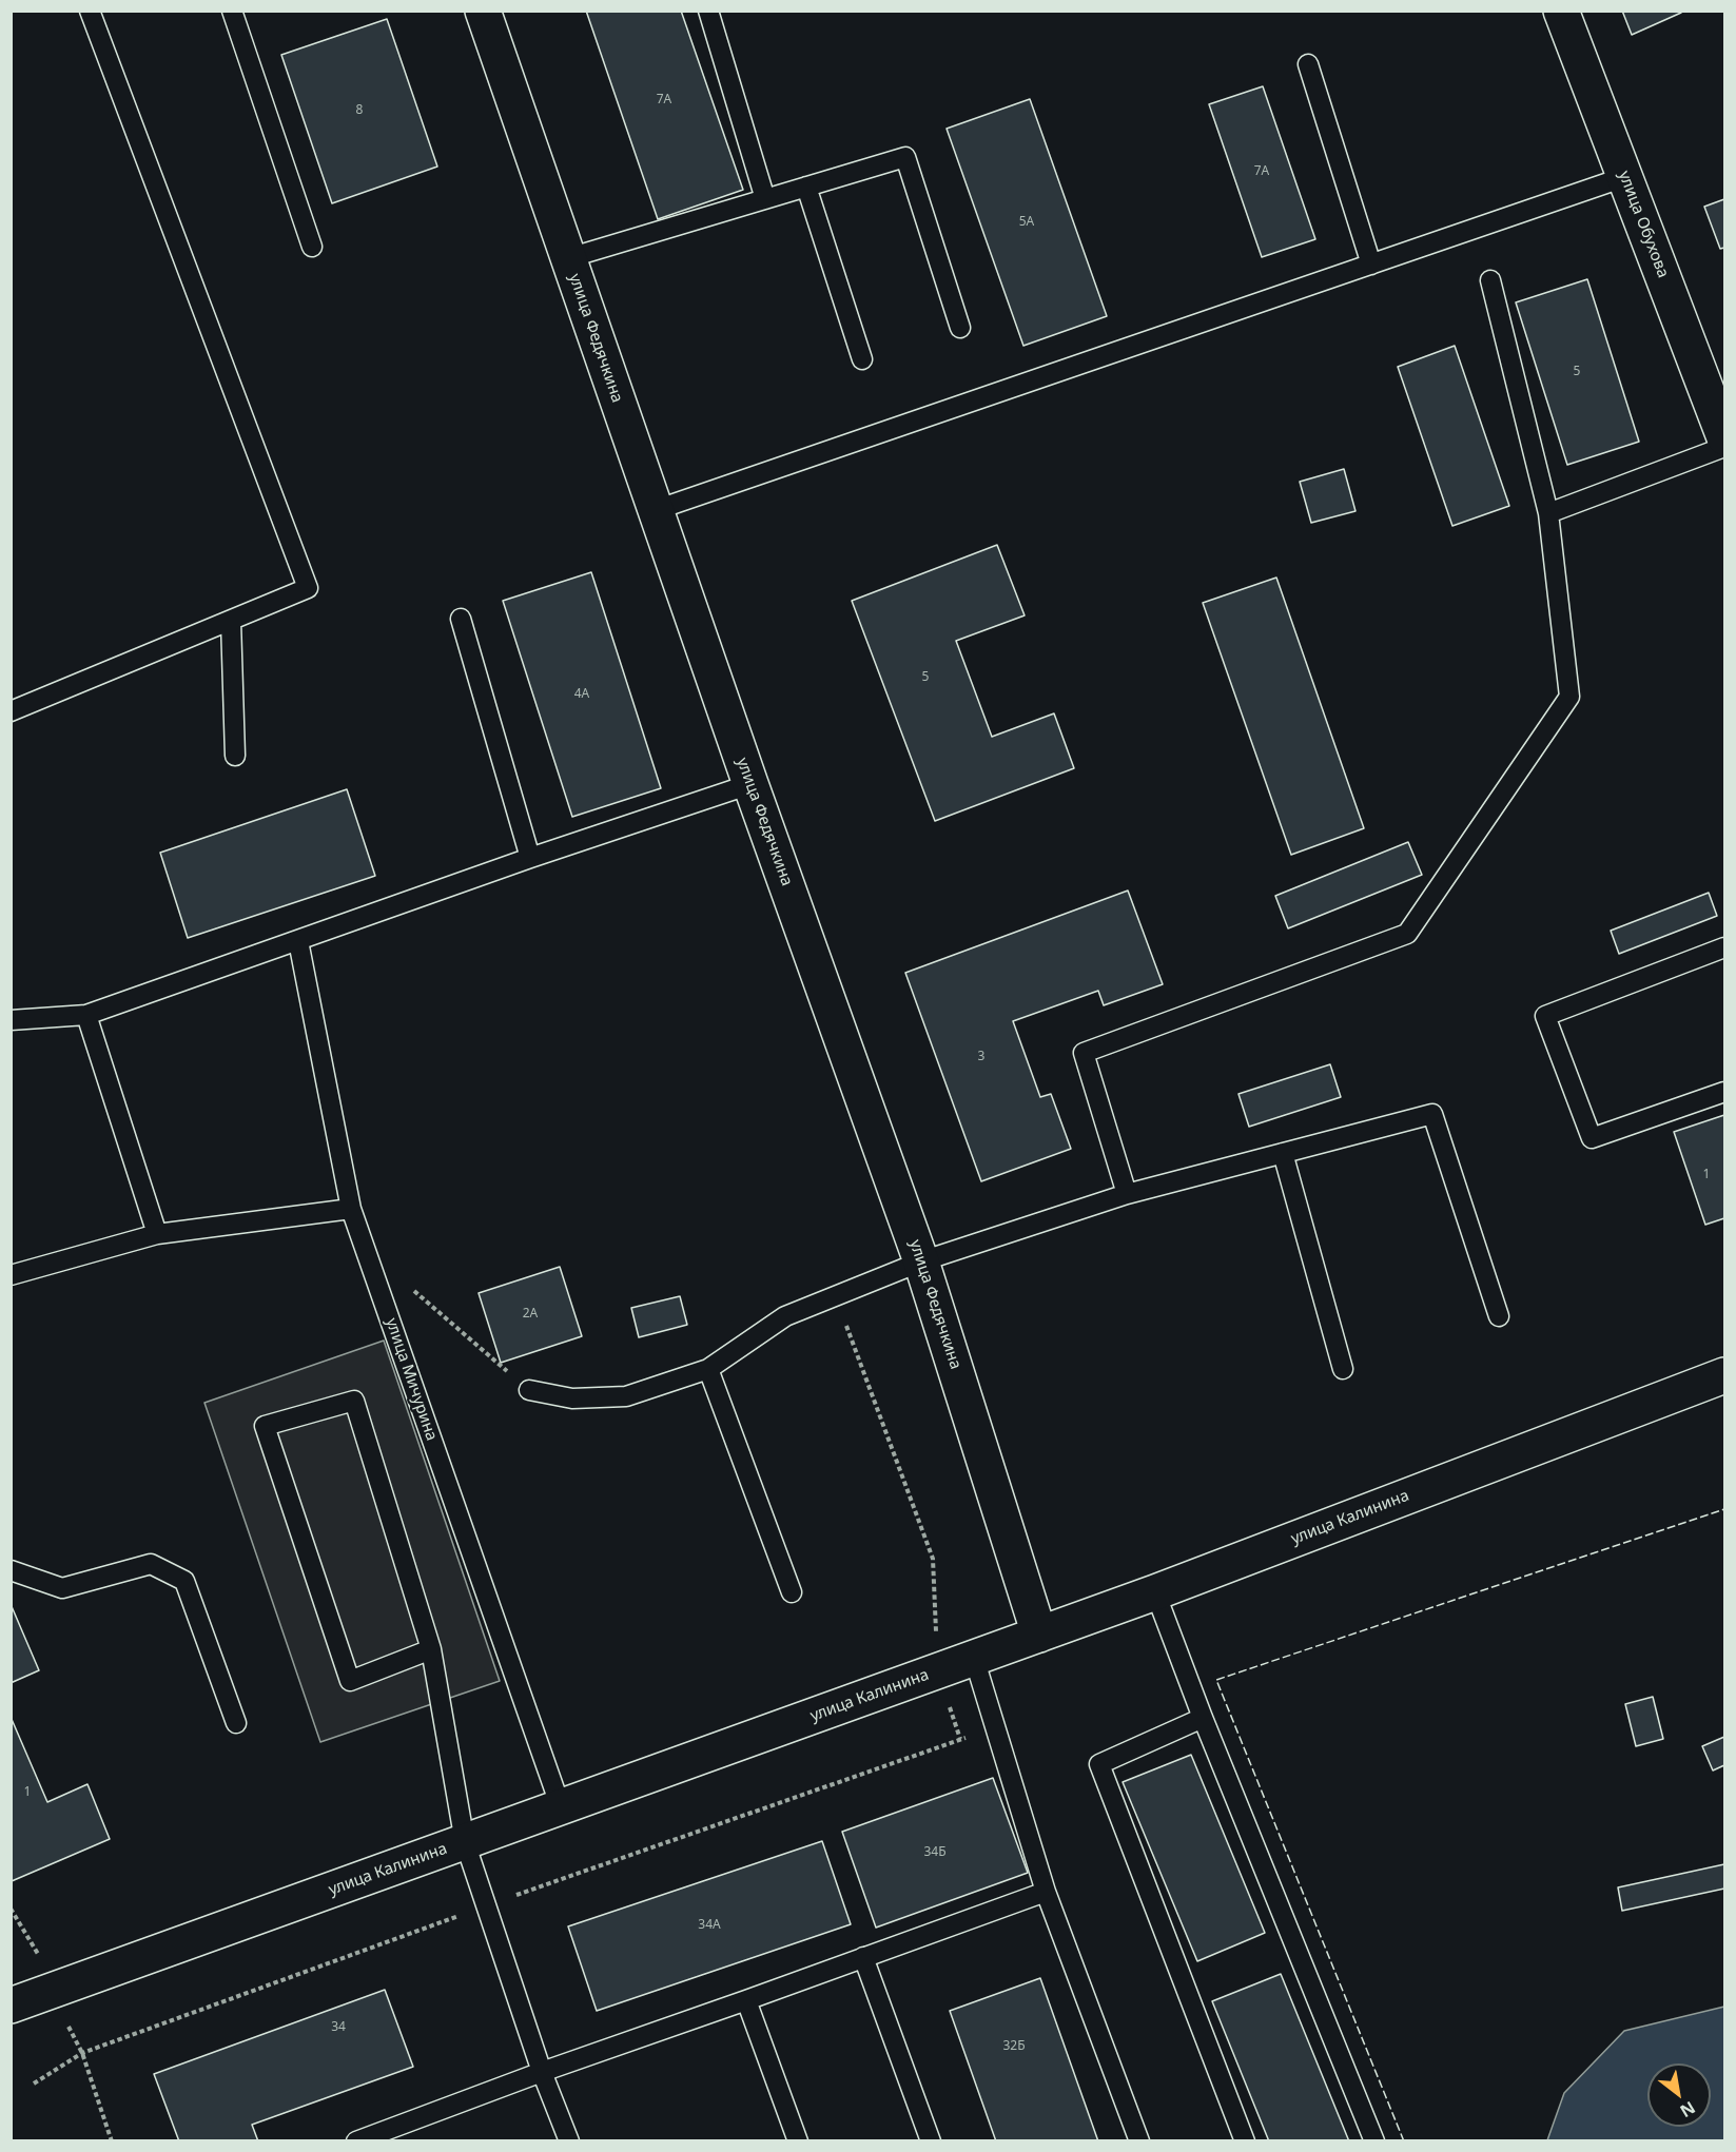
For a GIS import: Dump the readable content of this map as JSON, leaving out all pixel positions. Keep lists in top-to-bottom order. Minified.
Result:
{"streets":{"street":["улица Обухова","улица Федячкина","улица Калинина"],"lane":["улица Мичурина"]},"crossings":[["улица Федячкина","улица Калинина"],["улица Мичурина","улица Калинина"]],"house_numbers":["7А","8","7А","5А","5","5","4А","3","1","2А","1","34Б","34А","34","32Б"],"north":"bottom right"}
